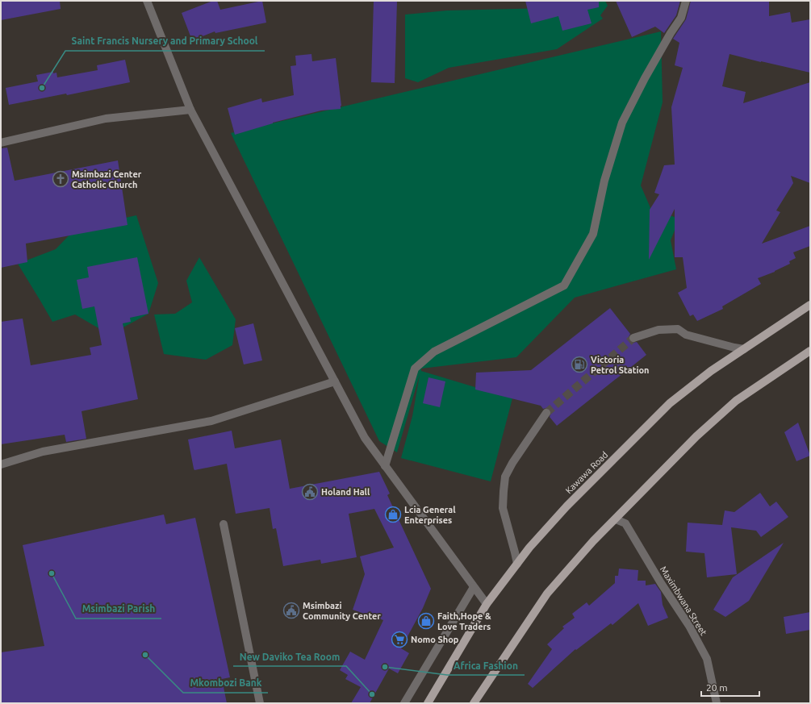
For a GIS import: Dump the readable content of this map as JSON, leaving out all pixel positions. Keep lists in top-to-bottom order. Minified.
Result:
{"streets":{"main road":["Kawawa Road"],"street":["Maximbwana Street"]},"places":{"other":["Saint Francis Nursery and Primary School","Msimbazi Parish","Mkombozi Bank","Africa Fashion","New Daviko Tea Room"],"church":["Msimbazi Center Catholic Church"],"fuel station":["Victoria Petrol Station"],"public building":["Holand Hall","Msimbazi Community Center"],"shop":["Lcia General Enterprises","Faith,Hope & Love Traders"],"supermarket":["Nomo Shop"]},"scale_bar":"20 m"}
